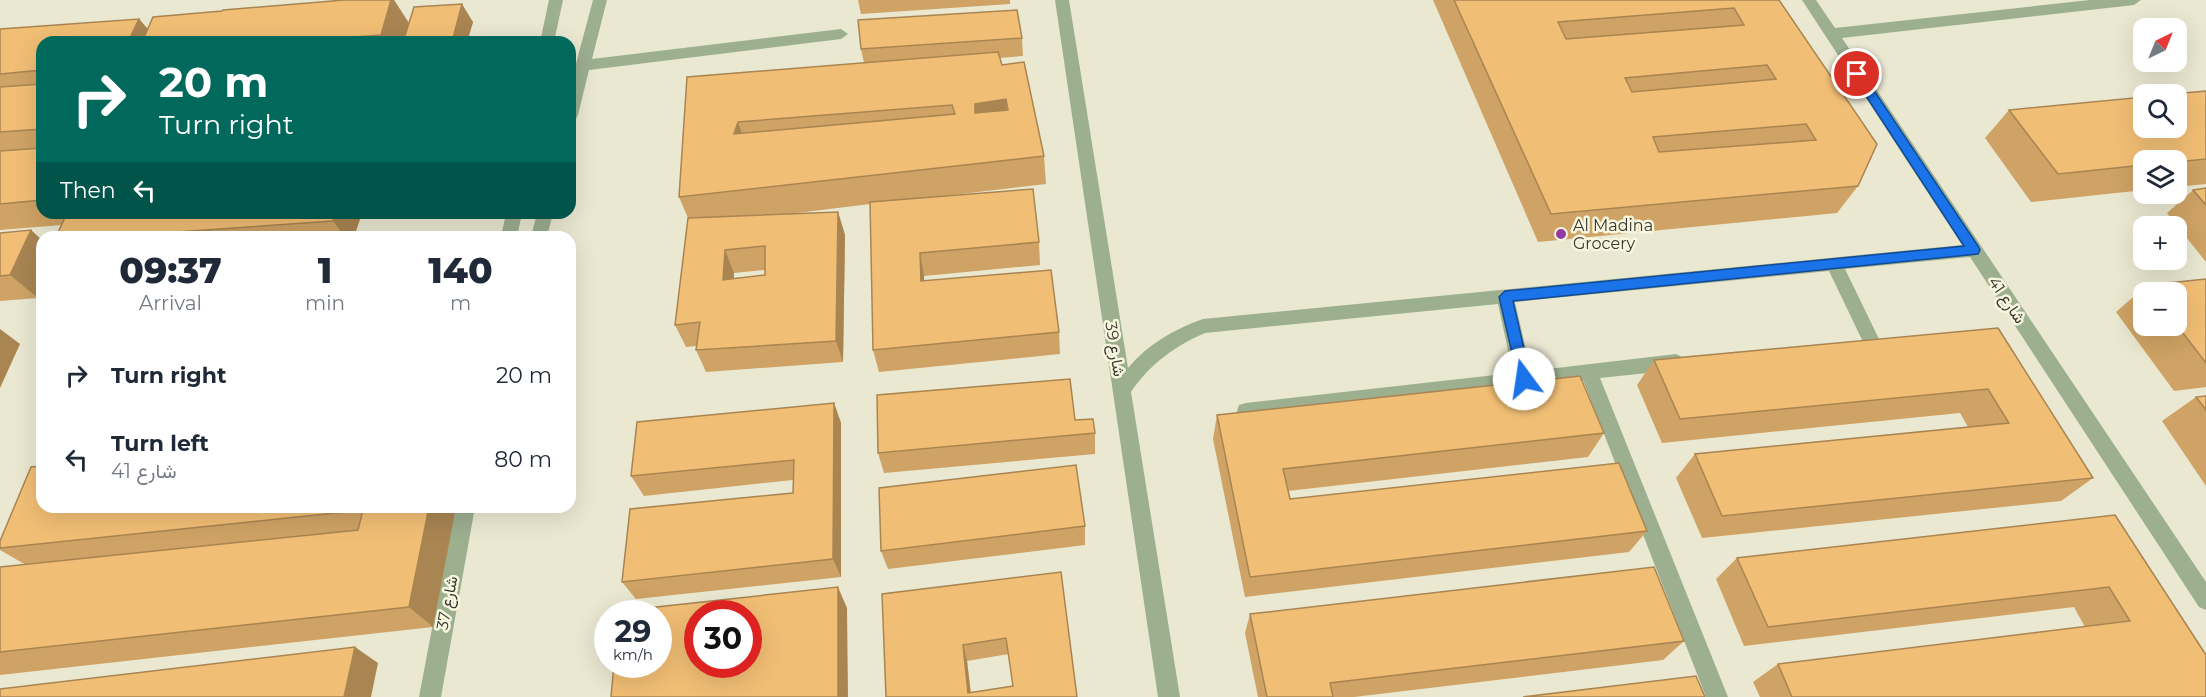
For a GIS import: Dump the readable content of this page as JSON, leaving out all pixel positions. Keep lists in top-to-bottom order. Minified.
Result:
{"streets":{"street":["شارع 41","شارع 39","شارع 37"]},"places":["Al Madina Grocery"],"north":"top right","page":{"map_buttons":["+","−"],"turn":["20 m","Turn right"],"then":"Then","eta":["09:37","Arrival","1","min","140","m"],"list":[{"name":"Turn right","value":"20 m"},{"name":"Turn left","note":"شارع 41","value":"80 m"}],"speed":"29 km/h","limit":"30"}}
